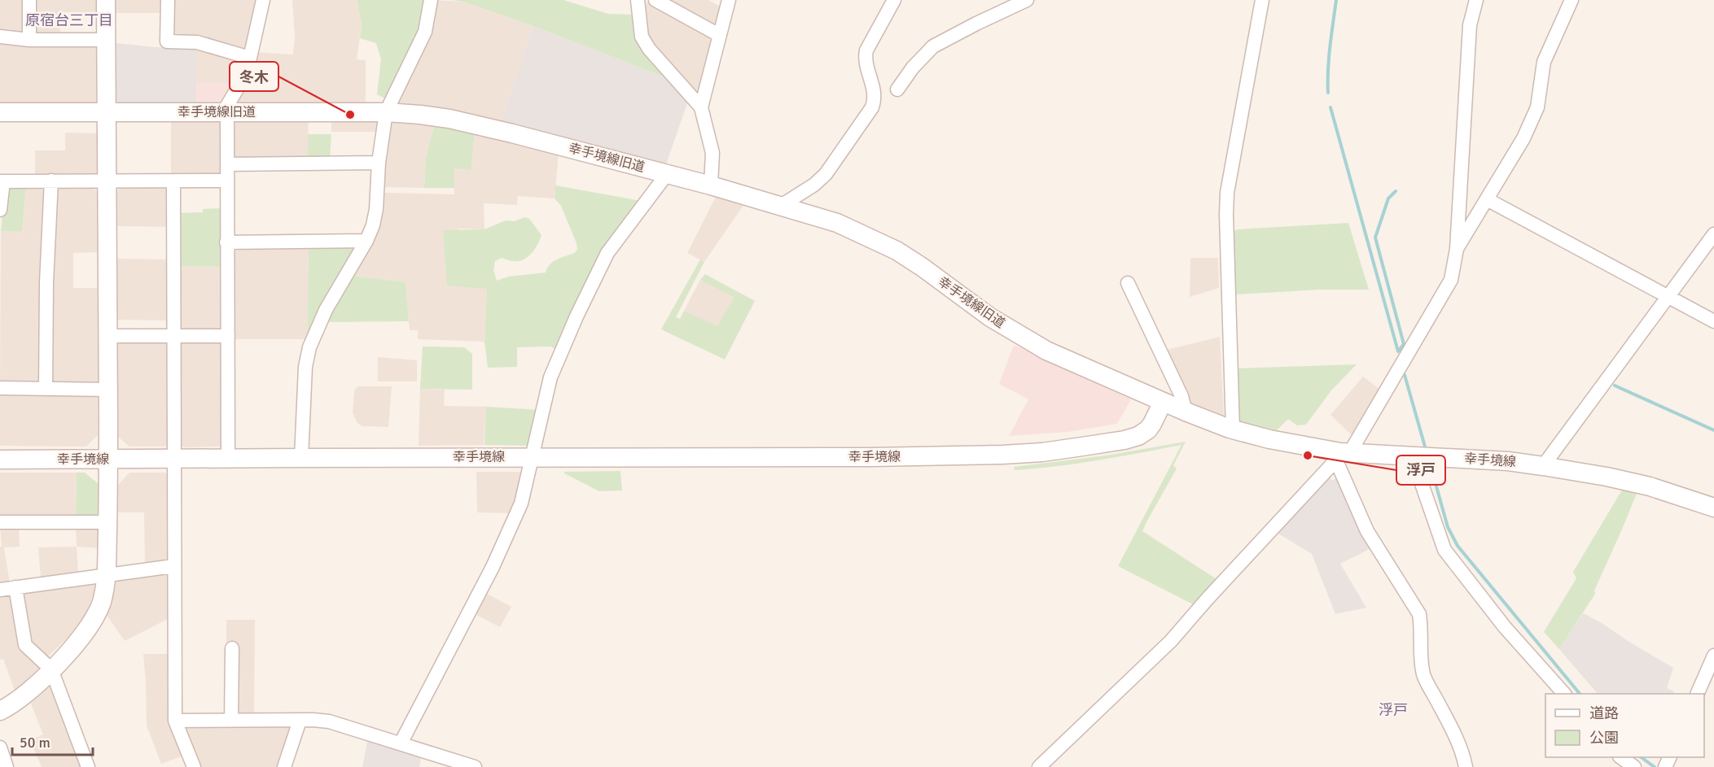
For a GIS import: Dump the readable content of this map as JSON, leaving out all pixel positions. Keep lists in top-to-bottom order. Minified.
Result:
{"streets":{"street":["幸手境線旧道","幸手境線"]},"crossings":[["幸手境線旧道","幸手境線"]],"districts":["原宿台三丁目","浮戸"],"places":["冬木","浮戸"],"legend":["道路","公園"],"scale_bar":"50 m"}
